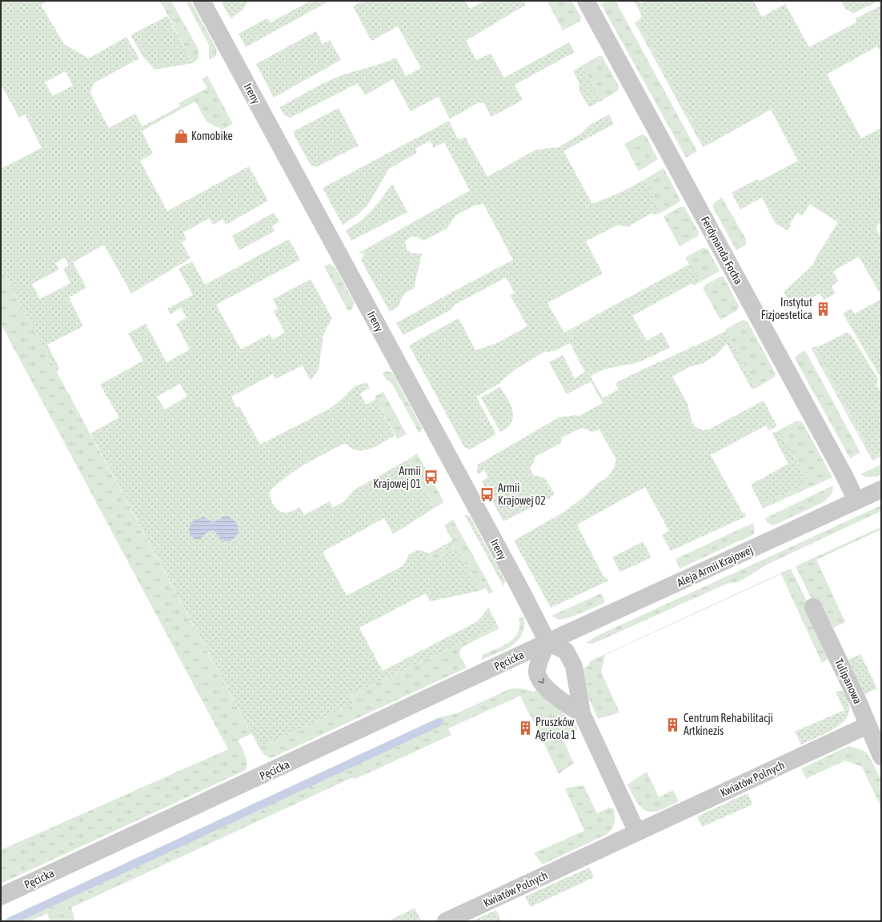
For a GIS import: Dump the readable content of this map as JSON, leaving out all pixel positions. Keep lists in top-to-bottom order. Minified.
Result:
{"streets":{"street":["Ireny","Ferdynanda Focha","Aleja Armii Krajowej","Pęcicka","Tulipanowa","Kwiatów Polnych"]},"crossings":[["Ireny","Aleja Armii Krajowej"],["Ireny","Pęcicka"],["Ferdynanda Focha","Aleja Armii Krajowej"],["Aleja Armii Krajowej","Pęcicka"],["Tulipanowa","Kwiatów Polnych"]],"places":{"shop":["Komobike"],"building":["Instytut Fizjoestetica","Centrum Rehabilitacji Artkinezis","Pruszków Agricola 1"],"bus stop":["Armii Krajowej 01","Armii Krajowej 02"]}}
